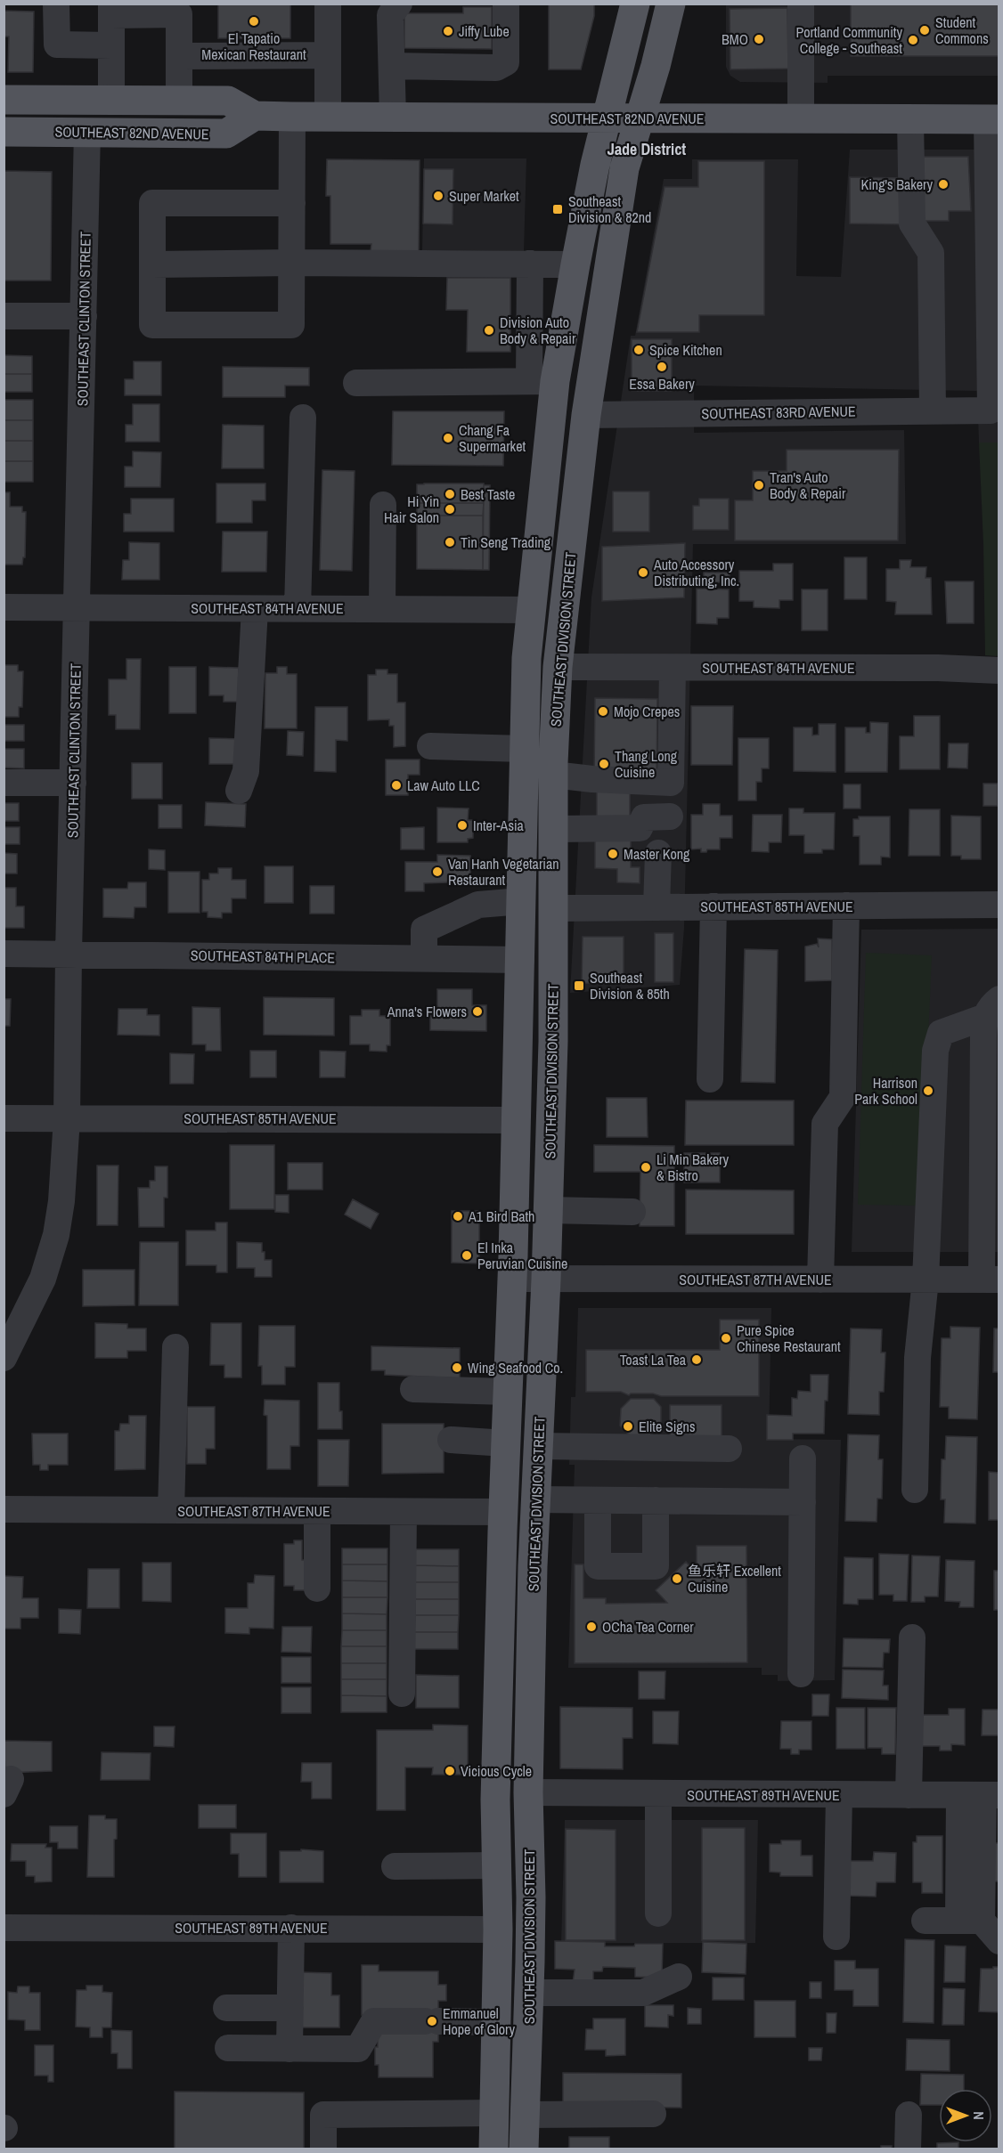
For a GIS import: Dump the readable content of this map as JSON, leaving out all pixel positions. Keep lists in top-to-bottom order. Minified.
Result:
{"streets":{"main road":["SOUTHEAST 82ND AVENUE","SOUTHEAST DIVISION STREET"],"street":["SOUTHEAST CLINTON STREET","SOUTHEAST 83RD AVENUE","SOUTHEAST 84TH AVENUE","SOUTHEAST 85TH AVENUE","SOUTHEAST 84TH PLACE","SOUTHEAST 87TH AVENUE","SOUTHEAST 89TH AVENUE"]},"crossings":[["SOUTHEAST 82ND AVENUE","SOUTHEAST CLINTON STREET"],["SOUTHEAST 82ND AVENUE","SOUTHEAST DIVISION STREET"],["SOUTHEAST CLINTON STREET","SOUTHEAST 84TH AVENUE"],["SOUTHEAST CLINTON STREET","SOUTHEAST 85TH AVENUE"],["SOUTHEAST CLINTON STREET","SOUTHEAST 84TH PLACE"],["SOUTHEAST 83RD AVENUE","SOUTHEAST DIVISION STREET"],["SOUTHEAST 84TH AVENUE","SOUTHEAST DIVISION STREET"],["SOUTHEAST DIVISION STREET","SOUTHEAST 85TH AVENUE"],["SOUTHEAST DIVISION STREET","SOUTHEAST 87TH AVENUE"],["SOUTHEAST DIVISION STREET","SOUTHEAST 89TH AVENUE"]],"districts":["Jade District"],"places":{"other":["El Tapatio Mexican Restaurant","Student Commons","Jiffy Lube","BMO","Portland Community College - Southeast","King's Bakery","Super Market","Division Auto Body & Repair","Spice Kitchen","Essa Bakery","Chang Fa Supermarket","Tran's Auto Body & Repair","Best Taste","Hi Yin Hair Salon","Tin Seng Trading","Auto Accessory Distributing, Inc.","Mojo Crepes","Thang Long Cuisine","Law Auto LLC","Inter-Asia","Master Kong","Van Hanh Vegetarian Restaurant","Anna's Flowers","Harrison Park School","Li Min Bakery & Bistro","A1 Bird Bath","El Inka Peruvian Cuisine","Pure Spice Chinese Restaurant","Toast La Tea","Wing Seafood Co.","Elite Signs","鱼乐轩 Excellent Cuisine","OCha Tea Corner","Vicious Cycle","Emmanuel Hope of Glory"],"transit":["Southeast Division & 82nd","Southeast Division & 85th"]},"north":"right"}
